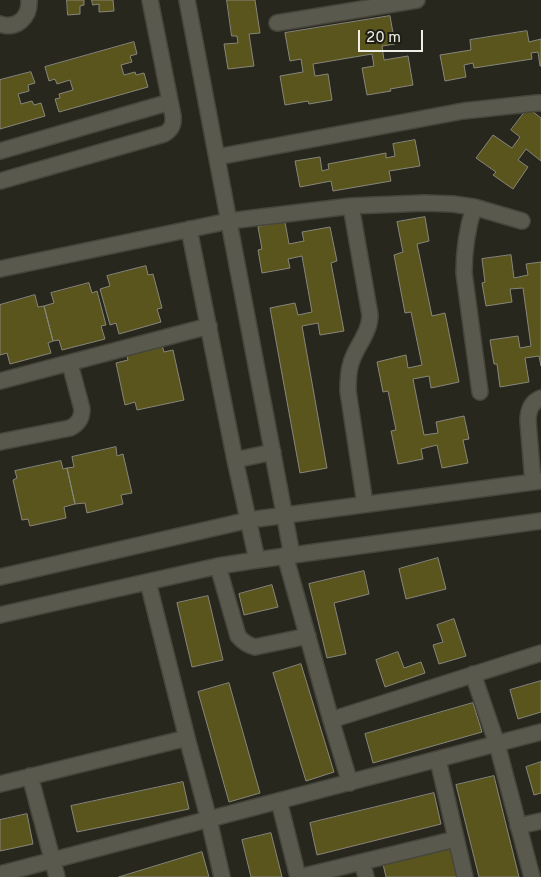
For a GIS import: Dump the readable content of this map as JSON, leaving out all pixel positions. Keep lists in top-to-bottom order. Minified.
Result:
{"scale_bar":"20 m"}
